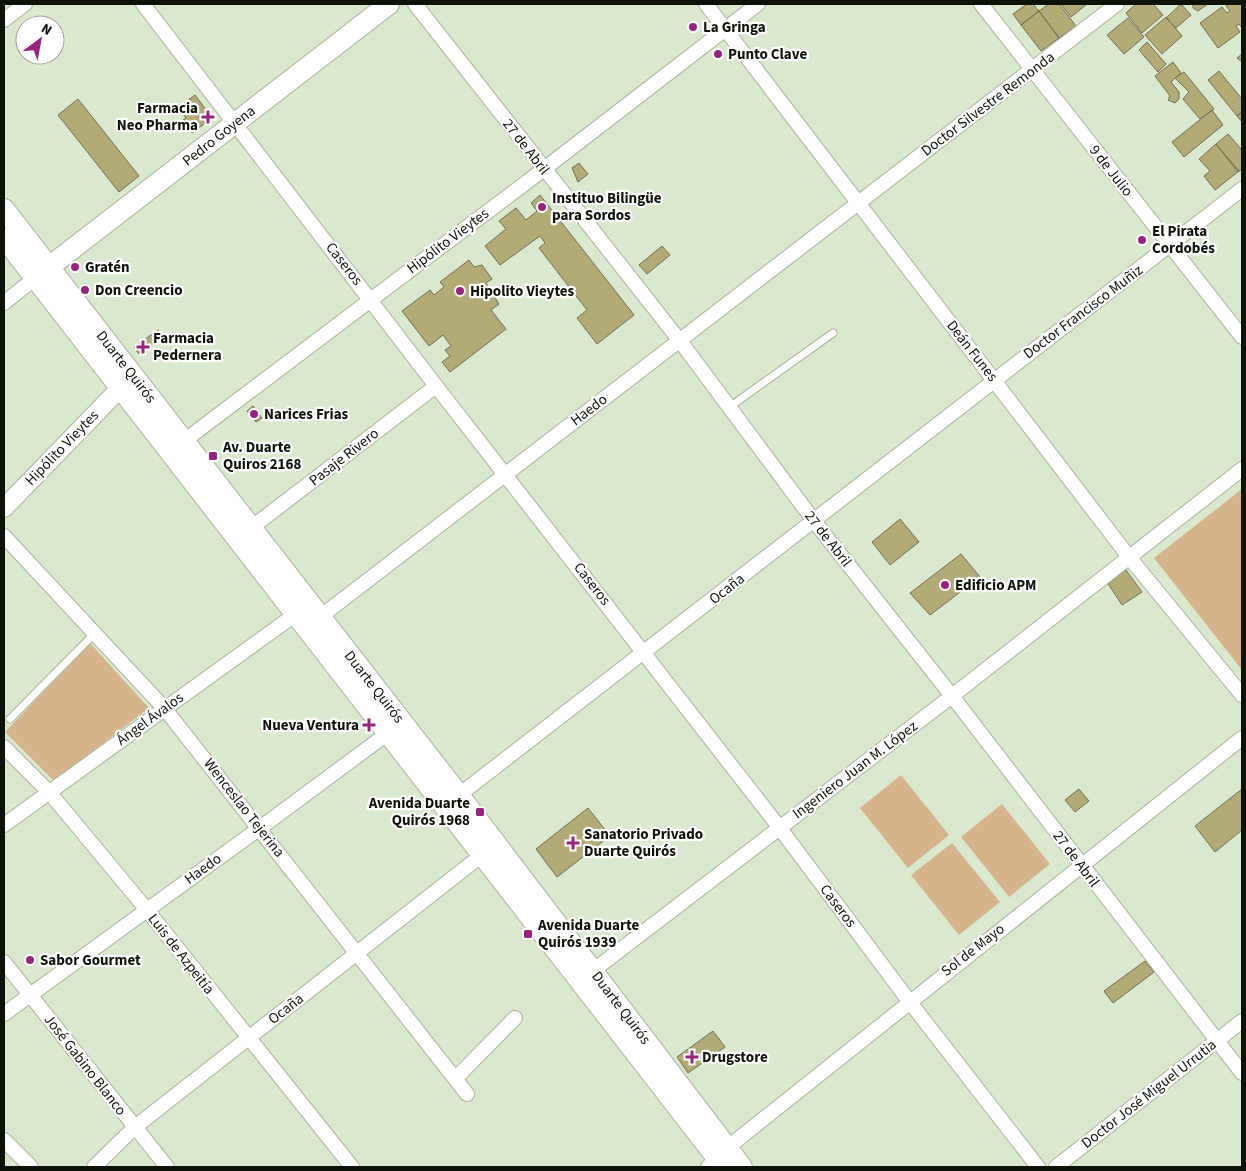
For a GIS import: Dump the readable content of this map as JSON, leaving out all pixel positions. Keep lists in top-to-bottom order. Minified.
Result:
{"streets":{"main road":["Pedro Goyena","Duarte Quirós"],"street":["Doctor Silvestre Remonda","27 de Abril","9 de Julio","Hipólito Vieytes","Caseros","Doctor Francisco Muñiz","Deán Funes","Haedo","Pasaje Rivero","Ocaña","Ángel Ávalos","Ingeniero Juan M. López","Wenceslao Tejerina","Sol de Mayo","Luis de Azpeitía","José Gabino Blanco","Doctor José Miguel Urrutia"]},"crossings":[["Doctor Silvestre Remonda","9 de Julio"],["Doctor Silvestre Remonda","Deán Funes"],["Doctor Silvestre Remonda","Haedo"],["Pedro Goyena","Caseros"],["Pedro Goyena","Duarte Quirós"],["27 de Abril","Hipólito Vieytes"],["27 de Abril","Haedo"],["27 de Abril","Ocaña"],["27 de Abril","Ingeniero Juan M. López"],["27 de Abril","Sol de Mayo"],["27 de Abril","Doctor José Miguel Urrutia"],["9 de Julio","Doctor Francisco Muñiz"],["Hipólito Vieytes","Caseros"],["Hipólito Vieytes","Deán Funes"],["Hipólito Vieytes","Duarte Quirós"],["Caseros","Haedo"],["Caseros","Pasaje Rivero"],["Caseros","Ocaña"],["Caseros","Ingeniero Juan M. López"],["Caseros","Sol de Mayo"],["Doctor Francisco Muñiz","Deán Funes"],["Doctor Francisco Muñiz","Ocaña"],["Deán Funes","Haedo"],["Deán Funes","Ocaña"],["Deán Funes","Ingeniero Juan M. López"],["Duarte Quirós","Haedo"],["Duarte Quirós","Pasaje Rivero"],["Duarte Quirós","Ocaña"],["Duarte Quirós","Ángel Ávalos"],["Duarte Quirós","Ingeniero Juan M. López"],["Duarte Quirós","Sol de Mayo"],["Haedo","Wenceslao Tejerina"],["Haedo","Luis de Azpeitía"],["Haedo","José Gabino Blanco"],["Ocaña","Wenceslao Tejerina"],["Ocaña","Luis de Azpeitía"],["Ocaña","José Gabino Blanco"],["Ángel Ávalos","Wenceslao Tejerina"],["Ángel Ávalos","Luis de Azpeitía"]],"places":{"other":["La Gringa","Punto Clave","Instituo Bilingüe para Sordos","El Pirata Cordobés","Gratén","Don Creencio","Hipolito Vieytes","Narices Frias","Edificio APM","Sabor Gourmet"],"health":["Farmacia Neo Pharma","Farmacia Pedernera","Nueva Ventura","Sanatorio Privado Duarte Quirós","Drugstore"],"transit":["Av. Duarte Quiros 2168","Avenida Duarte Quirós 1968","Avenida Duarte Quirós 1939"]},"north":"top right"}
